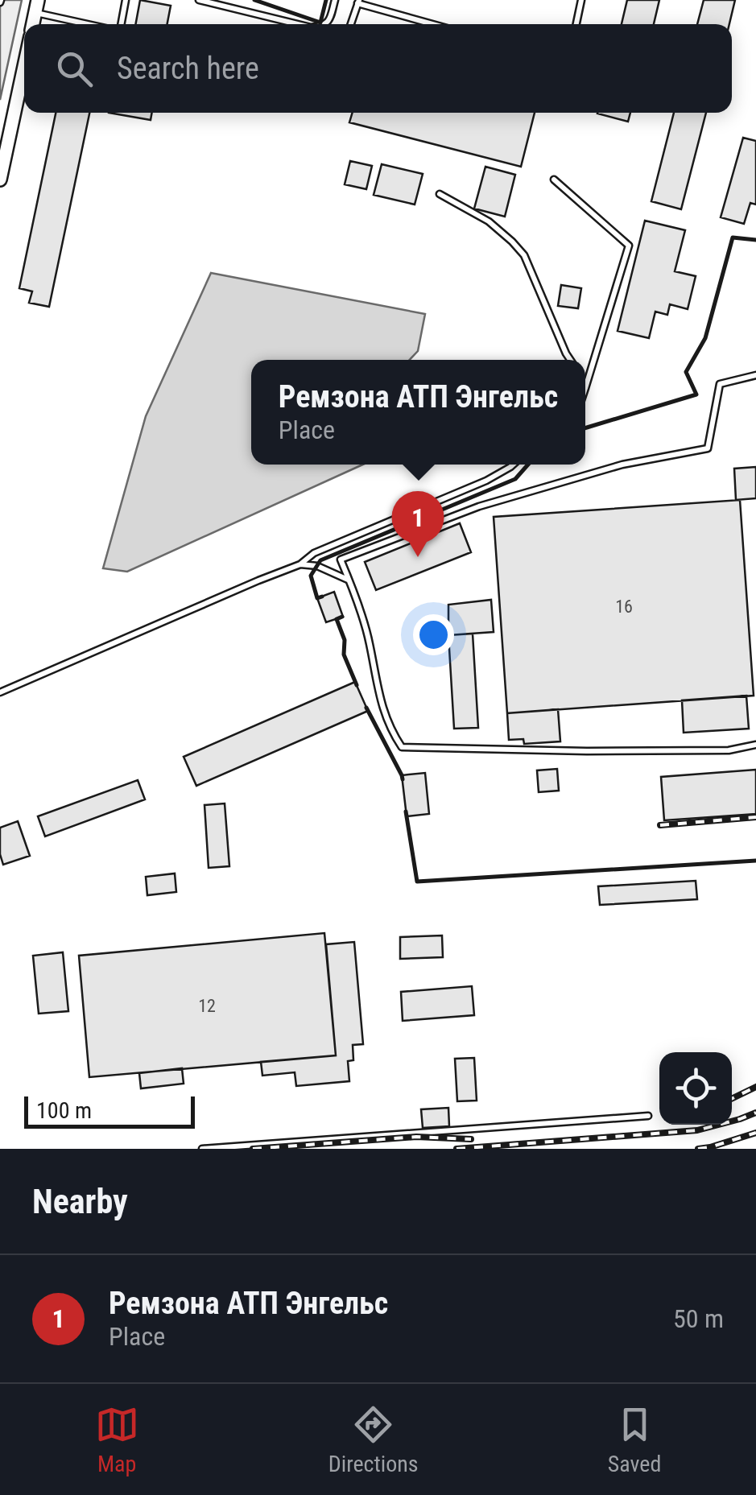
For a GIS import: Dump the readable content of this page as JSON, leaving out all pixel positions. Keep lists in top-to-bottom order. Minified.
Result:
{"house_numbers":["16","12"],"scale_bar":"100 m","page":{"search":"Search here","popup":["Ремзона АТП Энгельс","Place"],"pins":"1","scale":"100 m","heading":"Nearby","list":[{"mark":"1","name":"Ремзона АТП Энгельс","note":"Place","value":"50 m"}],"nav":["Map","Directions","Saved"]}}
